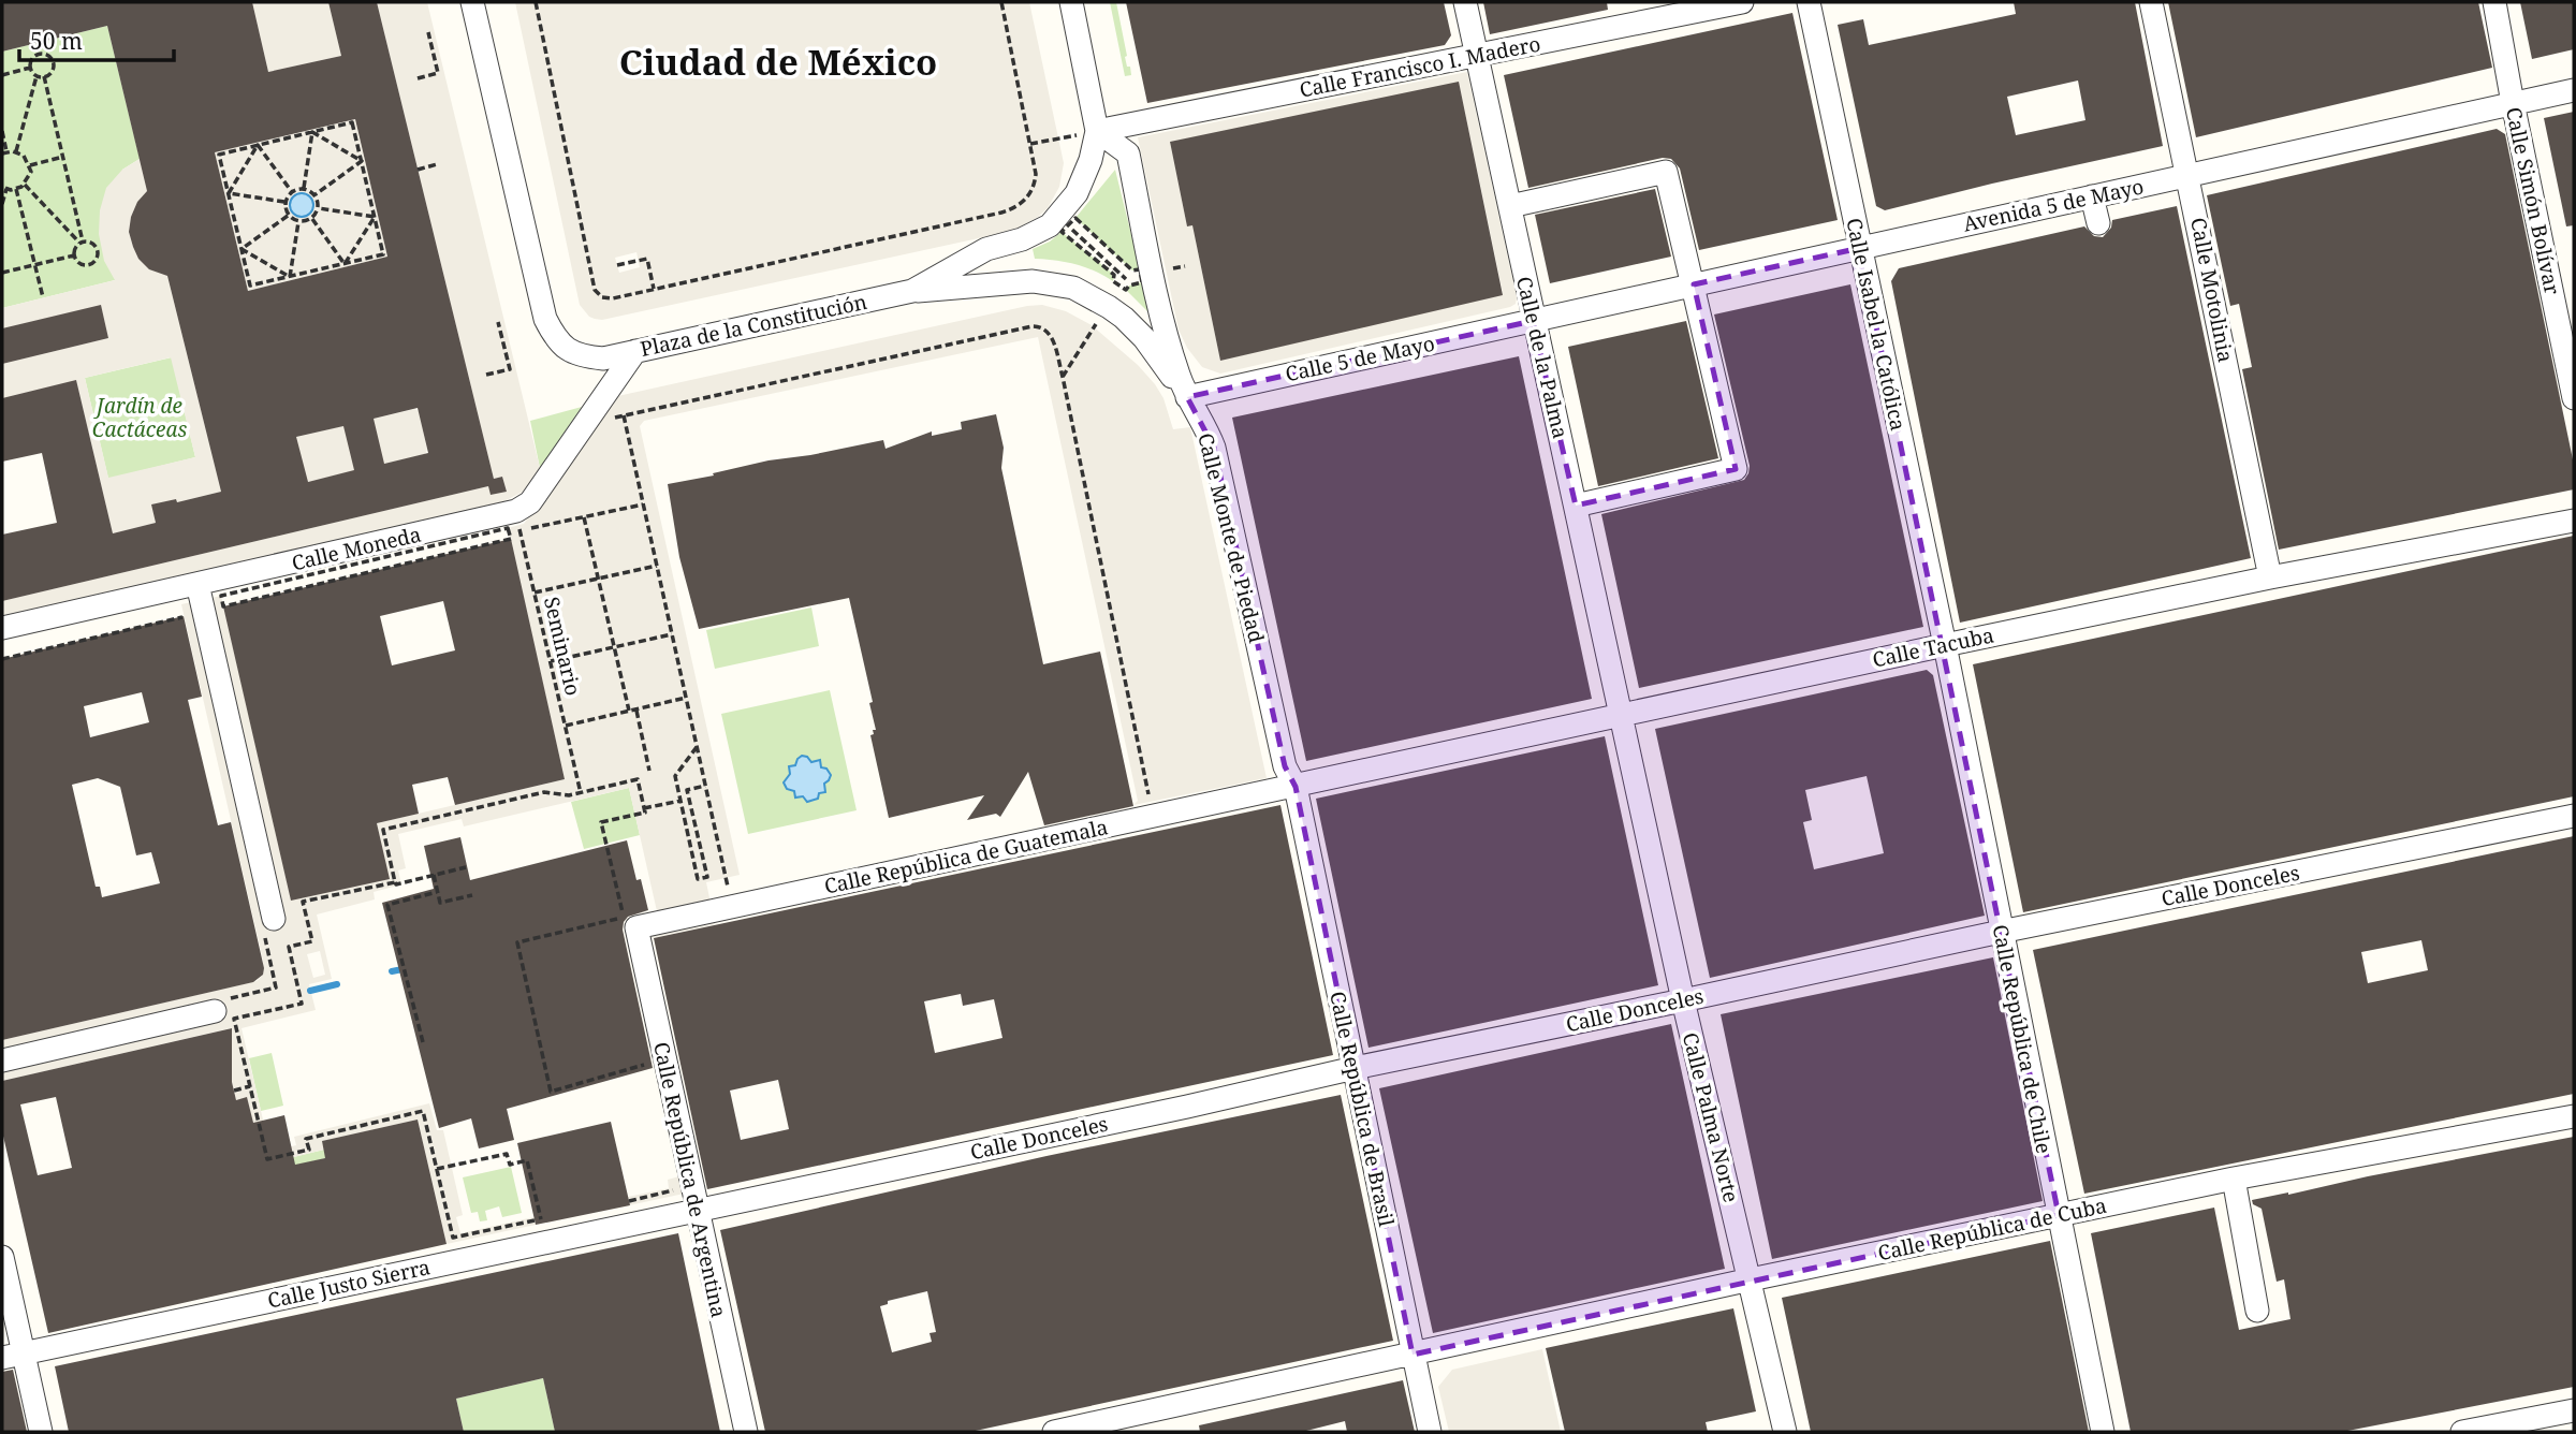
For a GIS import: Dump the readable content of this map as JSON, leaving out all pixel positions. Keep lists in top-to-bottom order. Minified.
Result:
{"streets":{"street":["Calle Francisco I. Madero","Calle Simón Bolívar","Avenida 5 de Mayo","Calle Motolinia","Calle Isabel la Católica","Plaza de la Constitución","Calle de la Palma","Calle 5 de Mayo","Calle Monte de Piedad","Calle Moneda","Calle Tacuba","Calle República de Guatemala","Calle Donceles","Calle República de Chile","Calle República de Brasil","Calle Palma Norte","Calle República de Argentina","Calle República de Cuba","Calle Justo Sierra"],"path":["Seminario"]},"crossings":[["Calle Francisco I. Madero","Plaza de la Constitución"],["Calle Francisco I. Madero","Calle de la Palma"],["Calle Francisco I. Madero","Calle Monte de Piedad"],["Calle Simón Bolívar","Avenida 5 de Mayo"],["Avenida 5 de Mayo","Calle Motolinia"],["Avenida 5 de Mayo","Calle Isabel la Católica"],["Avenida 5 de Mayo","Calle de la Palma"],["Avenida 5 de Mayo","Calle 5 de Mayo"],["Calle Motolinia","Calle Tacuba"],["Calle Isabel la Católica","Calle Tacuba"],["Calle Isabel la Católica","Calle República de Chile"],["Plaza de la Constitución","Calle Monte de Piedad"],["Calle de la Palma","Calle 5 de Mayo"],["Calle de la Palma","Calle Tacuba"],["Calle de la Palma","Calle Palma Norte"],["Calle 5 de Mayo","Calle Monte de Piedad"],["Calle Monte de Piedad","Calle Tacuba"],["Calle Monte de Piedad","Calle República de Guatemala"],["Calle Monte de Piedad","Calle República de Brasil"],["Calle Moneda","Seminario"],["Calle Tacuba","Calle República de Guatemala"],["Calle Tacuba","Calle República de Chile"],["Calle Tacuba","Calle República de Brasil"],["Calle Tacuba","Calle Palma Norte"],["Calle República de Guatemala","Calle República de Brasil"],["Calle República de Guatemala","Calle República de Argentina"],["Calle Donceles","Calle República de Chile"],["Calle Donceles","Calle República de Brasil"],["Calle Donceles","Calle Palma Norte"],["Calle Donceles","Calle República de Argentina"],["Calle Donceles","Calle Justo Sierra"],["Calle República de Chile","Calle República de Cuba"],["Calle República de Brasil","Calle República de Cuba"],["Calle Palma Norte","Calle República de Cuba"],["Calle República de Argentina","Calle Justo Sierra"]],"districts":["Ciudad de México"],"parks":["Jardín de Cactáceas"],"scale_bar":"50 m"}
